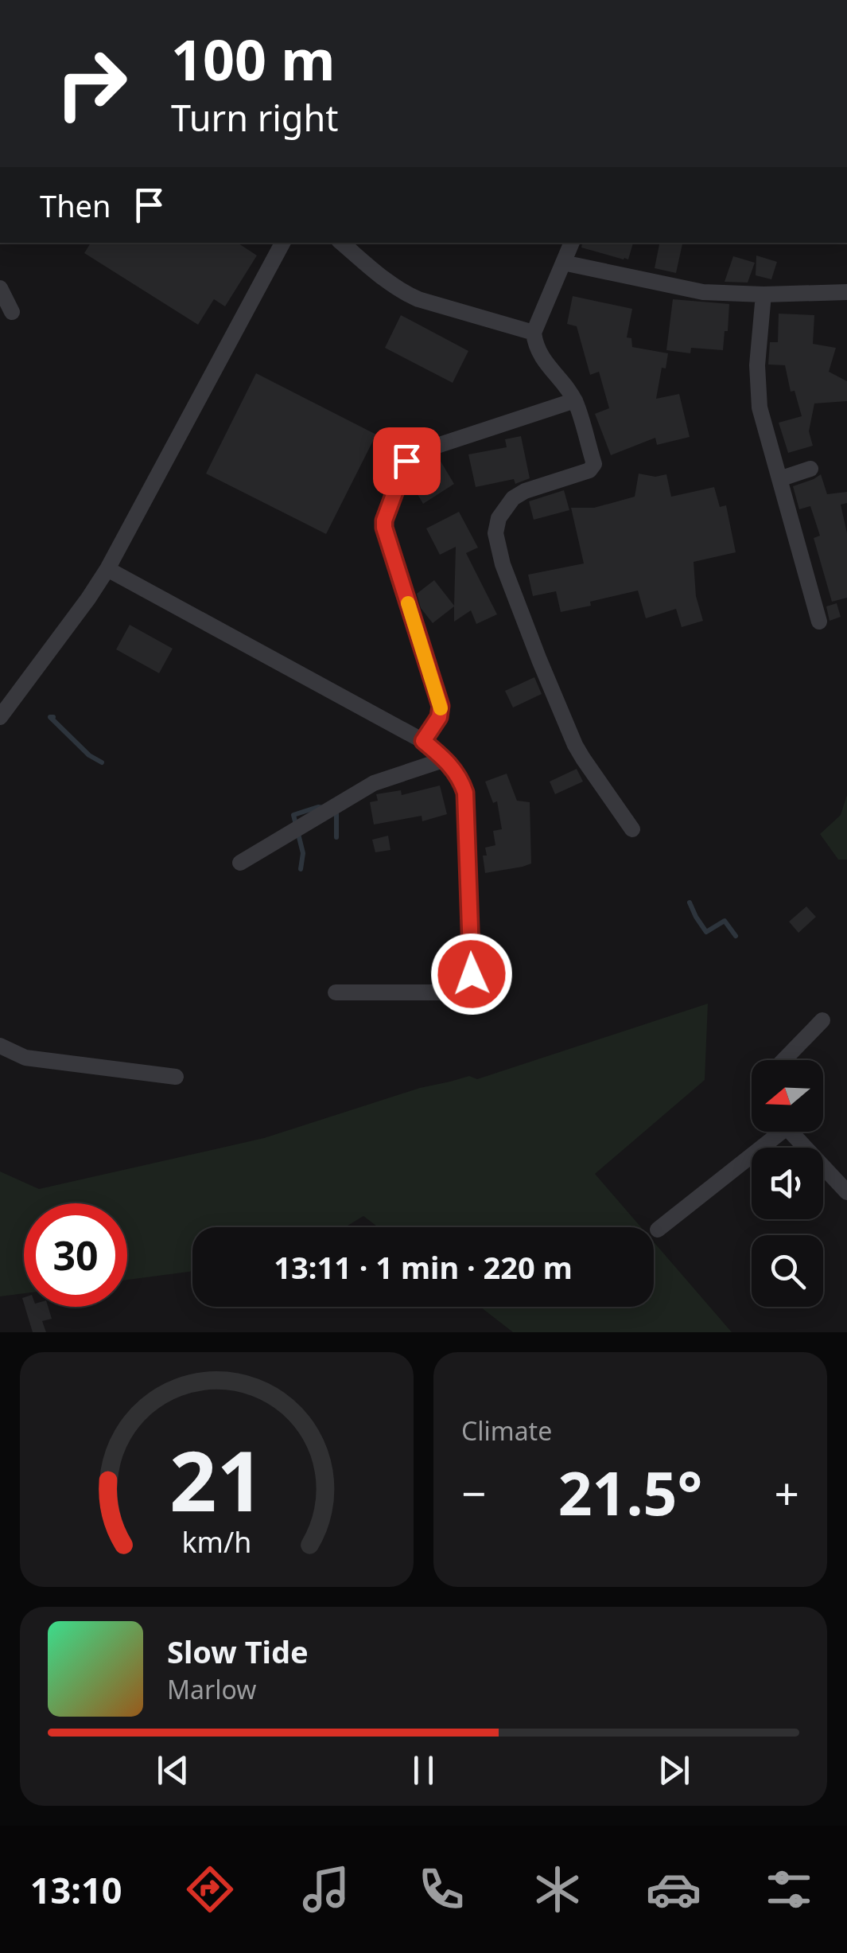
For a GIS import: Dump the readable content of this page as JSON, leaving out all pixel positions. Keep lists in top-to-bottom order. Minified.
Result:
{"north":"left","page":{"turn":["100 m","Turn right"],"then":"Then","limit":"30","trip":"13:11 · 1 min · 220 m","tile":"Climate","heat":["−","21.5°","+"],"song":["Slow Tide","Marlow"],"tabs":"13:10","gauge":["21","km/h"]}}
